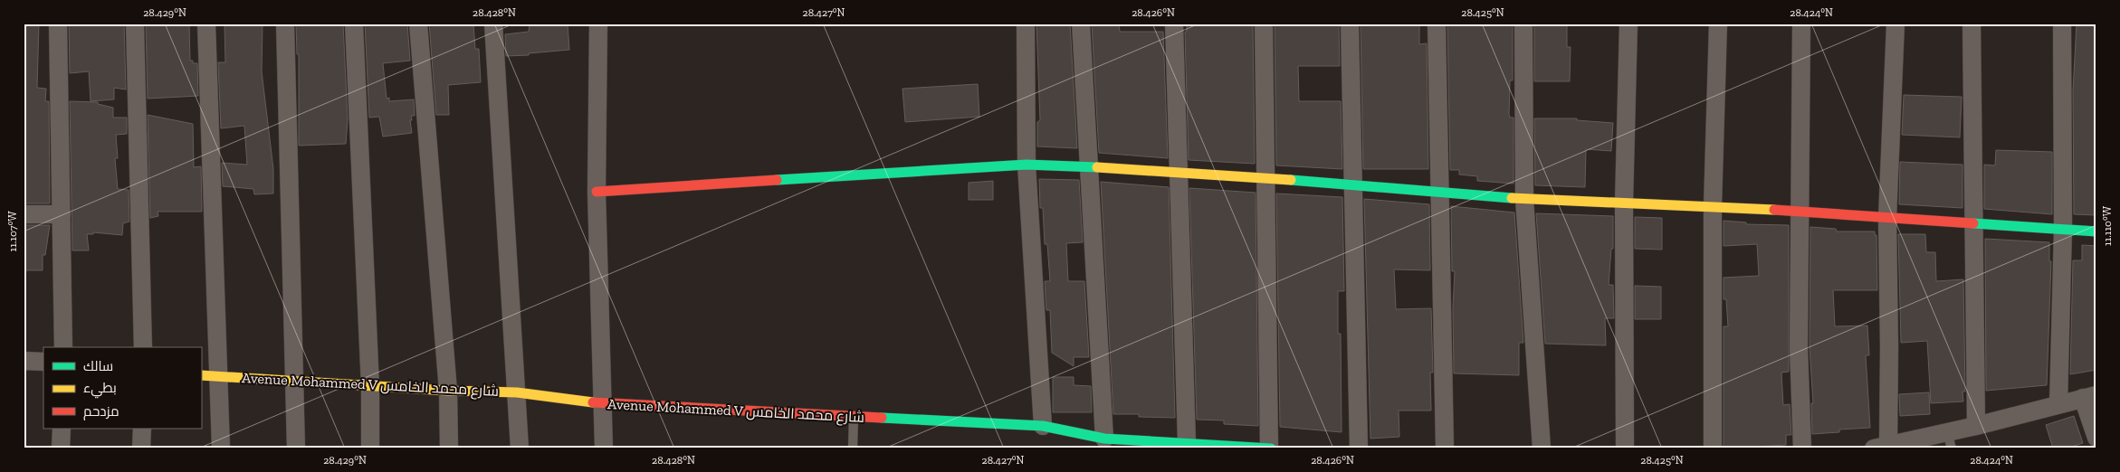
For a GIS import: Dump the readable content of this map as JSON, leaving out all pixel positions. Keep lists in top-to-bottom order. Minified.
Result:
{"streets":{"street":["Avenue Mohammed V شارع محمد الخامس"]},"legend":["سالك","بطيء","مزدحم"],"coordinates":["28.429°N","28.428°N","28.427°N","28.426°N","28.425°N","28.424°N","11.110°W","11.107°W"]}
